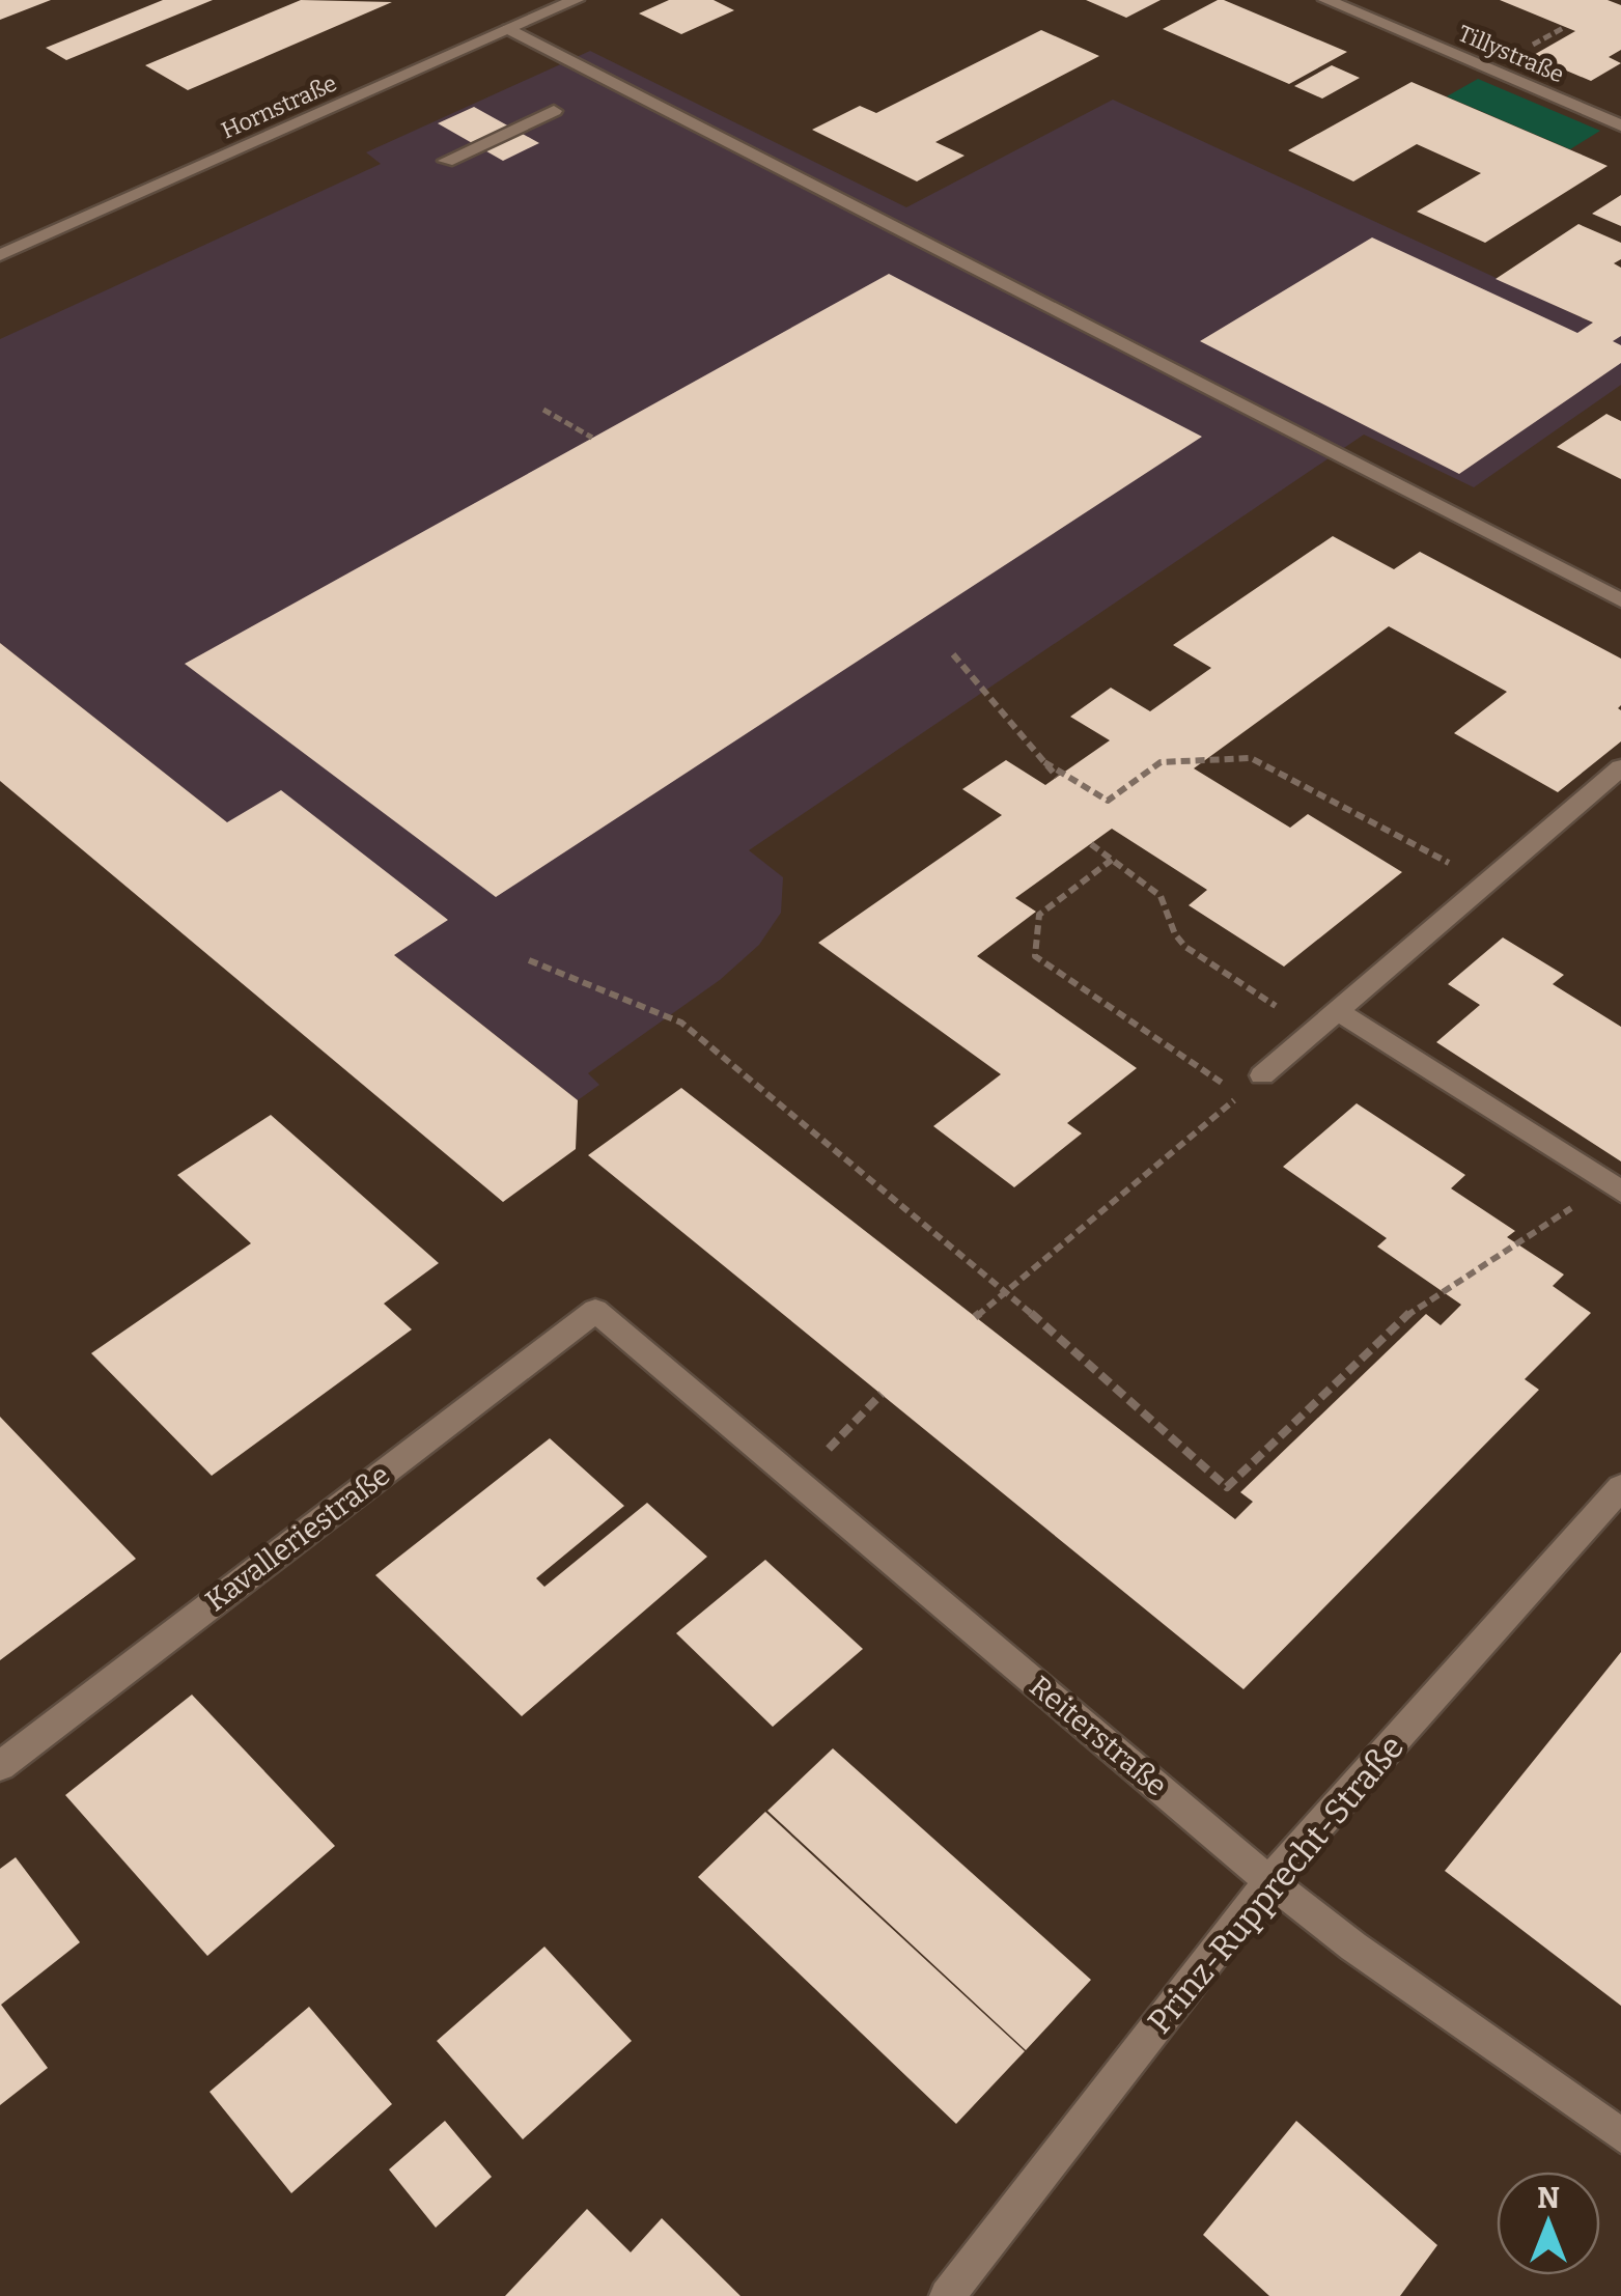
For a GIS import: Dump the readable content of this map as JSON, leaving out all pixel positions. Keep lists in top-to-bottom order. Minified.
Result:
{"streets":{"street":["Tillystraße","Hornstraße","Kavalleriestraße","Reiterstraße","Prinz-Rupprecht-Straße"]},"crossings":[["Kavalleriestraße","Reiterstraße"],["Reiterstraße","Prinz-Rupprecht-Straße"]],"north":"top"}
